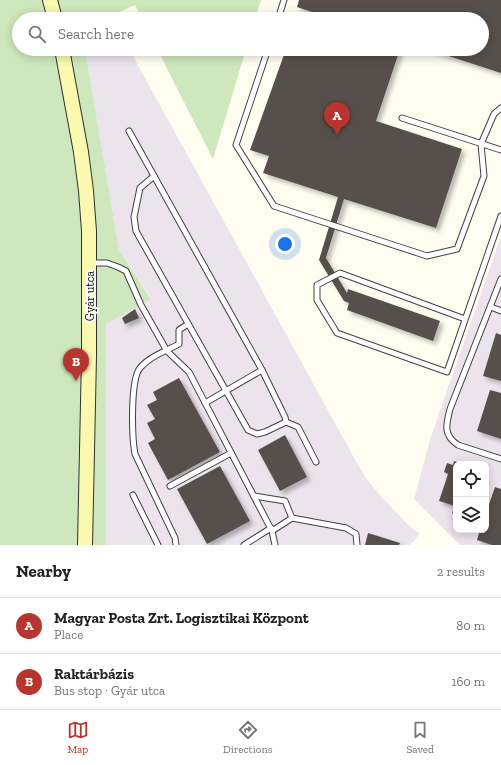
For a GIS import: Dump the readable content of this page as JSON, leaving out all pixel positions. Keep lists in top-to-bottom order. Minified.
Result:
{"streets":{"main road":["Gyár utca"]},"page":{"search":"Search here","pins":["A","B"],"heading":["Nearby","2 results"],"list":[{"mark":"A","name":"Magyar Posta Zrt. Logisztikai Központ","note":"Place","value":"80 m"},{"mark":"B","name":"Raktárbázis","note":"Bus stop · Gyár utca","value":"160 m"}],"nav":["Map","Directions","Saved"]}}
